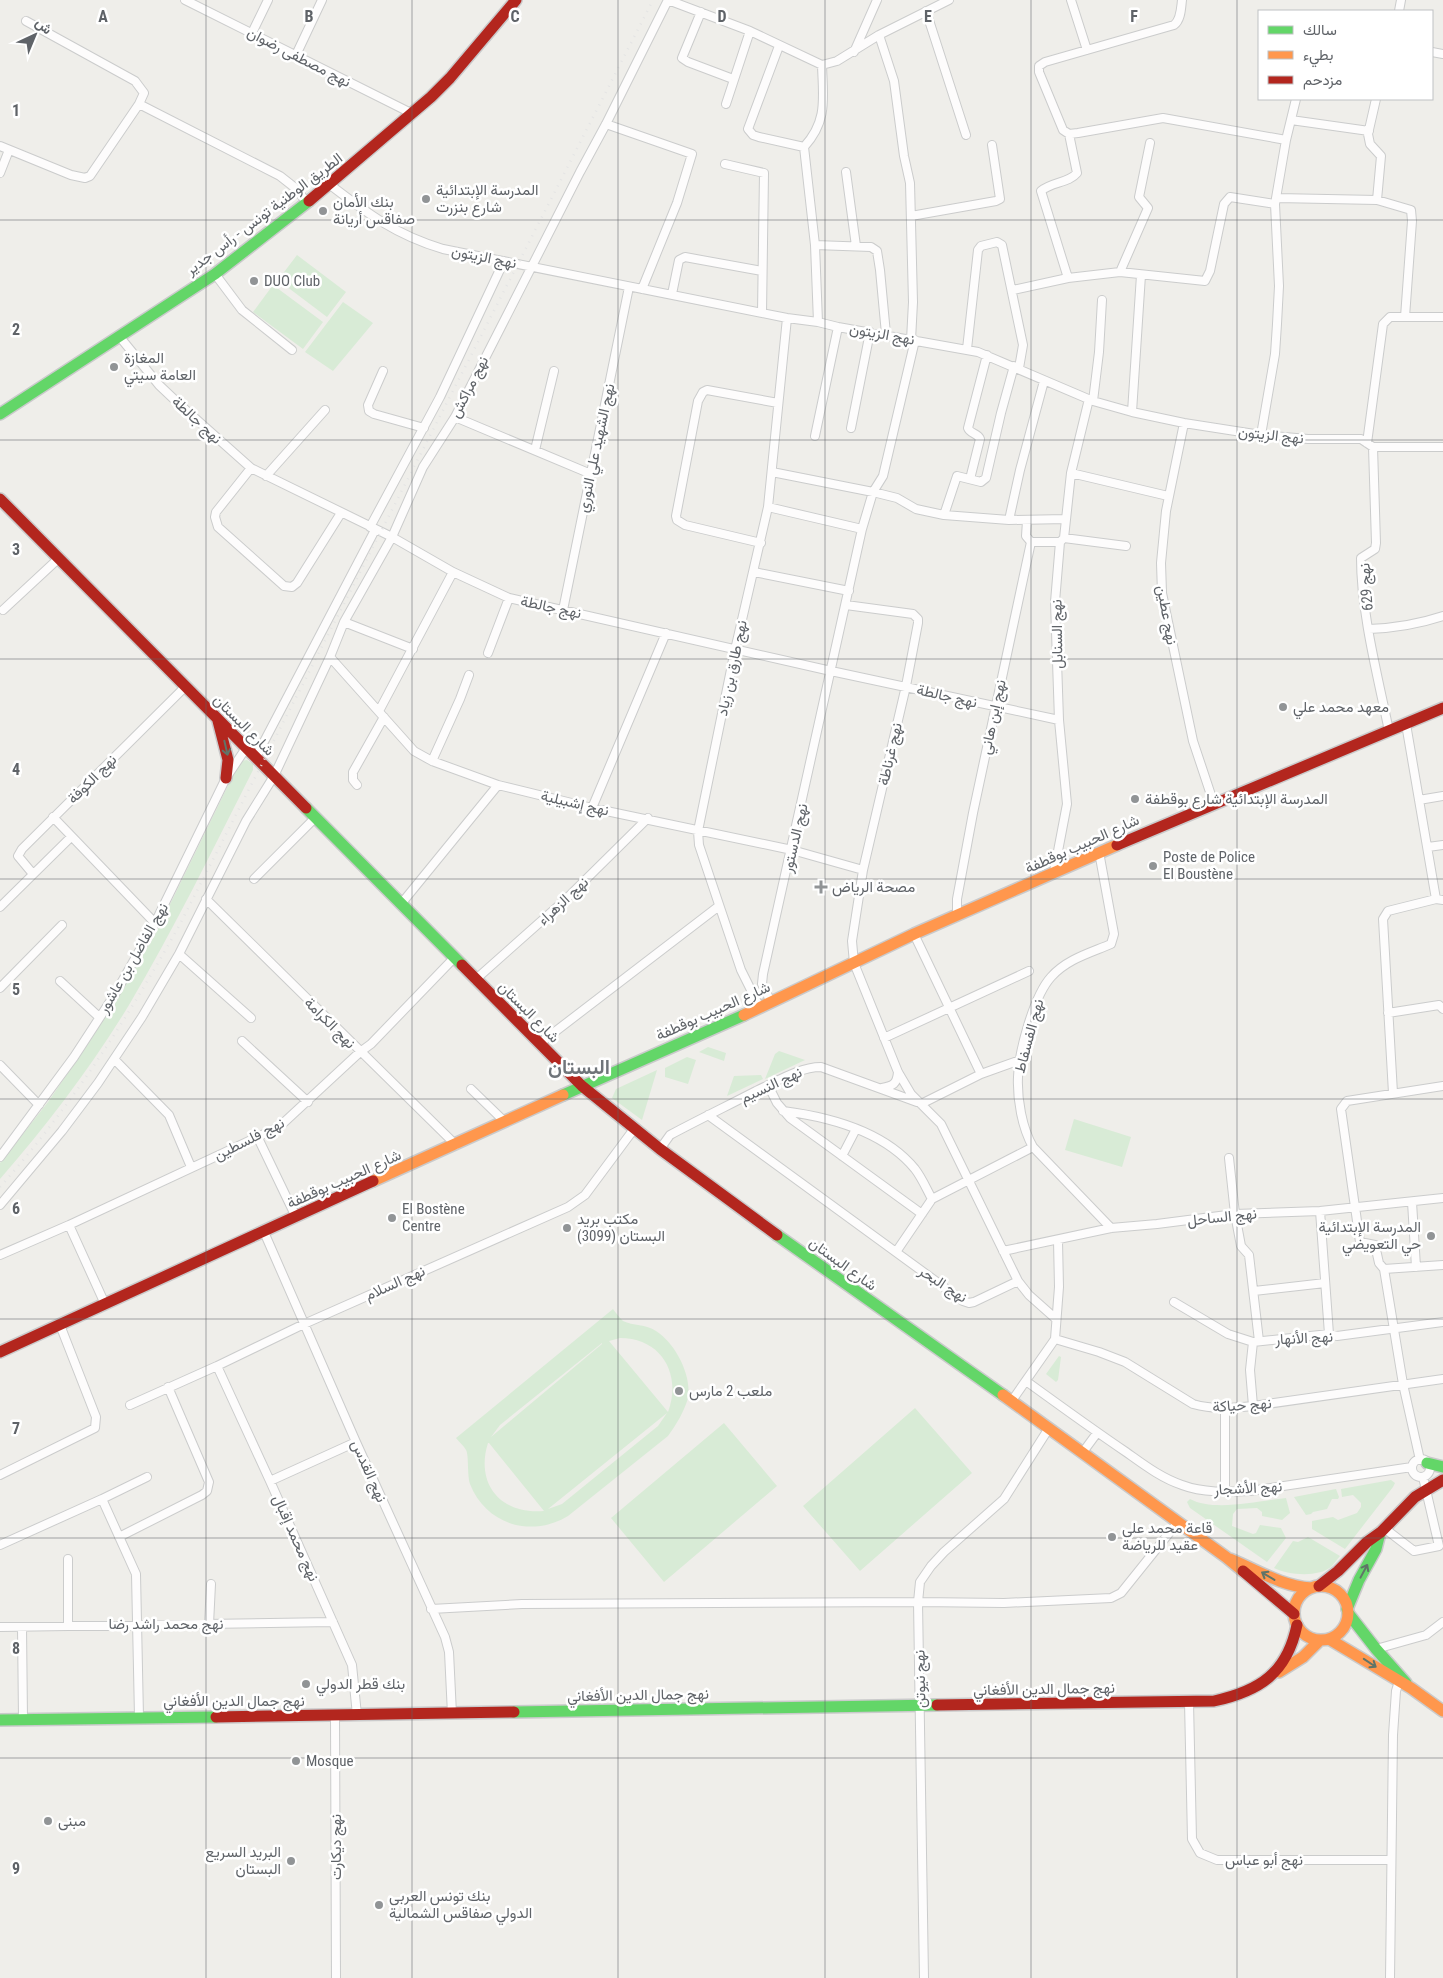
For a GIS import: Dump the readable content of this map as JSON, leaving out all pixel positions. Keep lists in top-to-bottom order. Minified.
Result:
{"streets":{"main road":["الطريق الوطنية تونس - رأس جدير","شارع البستان","شارع الحبيب بوقطفة","نهج جمال الدين الأفغاني"],"street":["نهج مصطفى رضوان","نهج الزيتون","نهج مراكش","نهج جالطة","نهج الشهيد علي النوري","نهج 629","نهج عطين","نهج السنابل","نهج طارق بن زياد","نهج إبن هاني","نهج غرناطة","نهج الكوفة","نهج إشبيلية","نهج الدستور","نهج الزهراء","نهج الفاضل بن عاشور","نهج الكرامة","نهج الفسفاط","نهج النسيم","نهج فلسطين","نهج الساحل","نهج السلام","نهج البحر","نهج الأنهار","نهج حياكة","نهج القدس","نهج الأشجار","نهج محمد إقبال","نهج محمد راشد رضا","نهج نيوتن","نهج ديكارت","نهج أبو عباس"]},"crossings":[["نهج مصطفى رضوان","الطريق الوطنية تونس - رأس جدير"],["الطريق الوطنية تونس - رأس جدير","نهج الزيتون"],["الطريق الوطنية تونس - رأس جدير","نهج جالطة"],["نهج الزيتون","نهج مراكش"],["نهج الزيتون","نهج الشهيد علي النوري"],["نهج الزيتون","نهج 629"],["نهج الزيتون","نهج عطين"],["نهج الزيتون","نهج السنابل"],["نهج الزيتون","نهج طارق بن زياد"],["نهج الزيتون","نهج الدستور"],["نهج مراكش","نهج جالطة"],["نهج مراكش","شارع البستان"],["نهج مراكش","نهج إشبيلية"],["نهج مراكش","نهج الكرامة"],["نهج جالطة","نهج الشهيد علي النوري"],["نهج جالطة","نهج السنابل"],["نهج جالطة","نهج طارق بن زياد"],["نهج جالطة","نهج إبن هاني"],["نهج جالطة","نهج غرناطة"],["نهج جالطة","نهج الدستور"],["نهج 629","شارع الحبيب بوقطفة"],["نهج عطين","شارع الحبيب بوقطفة"],["نهج السنابل","شارع الحبيب بوقطفة"],["نهج طارق بن زياد","نهج إشبيلية"],["نهج طارق بن زياد","شارع الحبيب بوقطفة"],["نهج إبن هاني","شارع الحبيب بوقطفة"],["شارع البستان","نهج الكوفة"],["شارع البستان","شارع الحبيب بوقطفة"],["شارع البستان","نهج الزهراء"],["شارع البستان","نهج الفاضل بن عاشور"],["شارع البستان","نهج النسيم"],["شارع البستان","نهج فلسطين"],["شارع البستان","نهج السلام"],["شارع البستان","نهج نيوتن"],["شارع البستان","نهج جمال الدين الأفغاني"],["نهج غرناطة","نهج إشبيلية"],["نهج غرناطة","نهج الدستور"],["نهج غرناطة","شارع الحبيب بوقطفة"],["نهج غرناطة","نهج النسيم"],["نهج إشبيلية","نهج الدستور"],["نهج إشبيلية","نهج الزهراء"],["نهج الدستور","شارع الحبيب بوقطفة"],["شارع الحبيب بوقطفة","نهج الكرامة"],["شارع الحبيب بوقطفة","نهج الفسفاط"],["شارع الحبيب بوقطفة","نهج القدس"],["نهج الكرامة","نهج فلسطين"],["نهج الفسفاط","نهج الساحل"],["نهج النسيم","نهج البحر"],["نهج السلام","نهج القدس"],["نهج السلام","نهج محمد إقبال"],["نهج القدس","نهج جمال الدين الأفغاني"],["نهج محمد إقبال","نهج محمد راشد رضا"],["نهج محمد إقبال","نهج جمال الدين الأفغاني"],["نهج نيوتن","نهج جمال الدين الأفغاني"],["نهج جمال الدين الأفغاني","نهج ديكارت"],["نهج جمال الدين الأفغاني","نهج أبو عباس"]],"districts":["البستان"],"places":{"other":["المدرسة الإبتدائية شارع بنزرت","بنك الأمان صفاقس أريانة","DUO Club","المغازة العامة سيتي","معهد محمد علي","المدرسة الإبتدائية شارع بوقطفة","Poste de Police El Boustène","El Bostène Centre","مكتب بريد البستان (3099)","المدرسة الإبتدائية حي التعويضي","ملعب 2 مارس","قاعة محمد علي عقيد للرياضة","بنك قطر الدولي","Mosque","مبنى","البريد السريع البستان","بنك تونس العربي الدولي صفاقس الشمالية"],"health":["مصحة الرياض"]},"legend":["سالك","بطيء","مزدحم"],"north":"top right","grid":{"columns":["A","B","C","D","E","F"],"rows":["1","2","3","4","5","6","7","8","9"]}}
